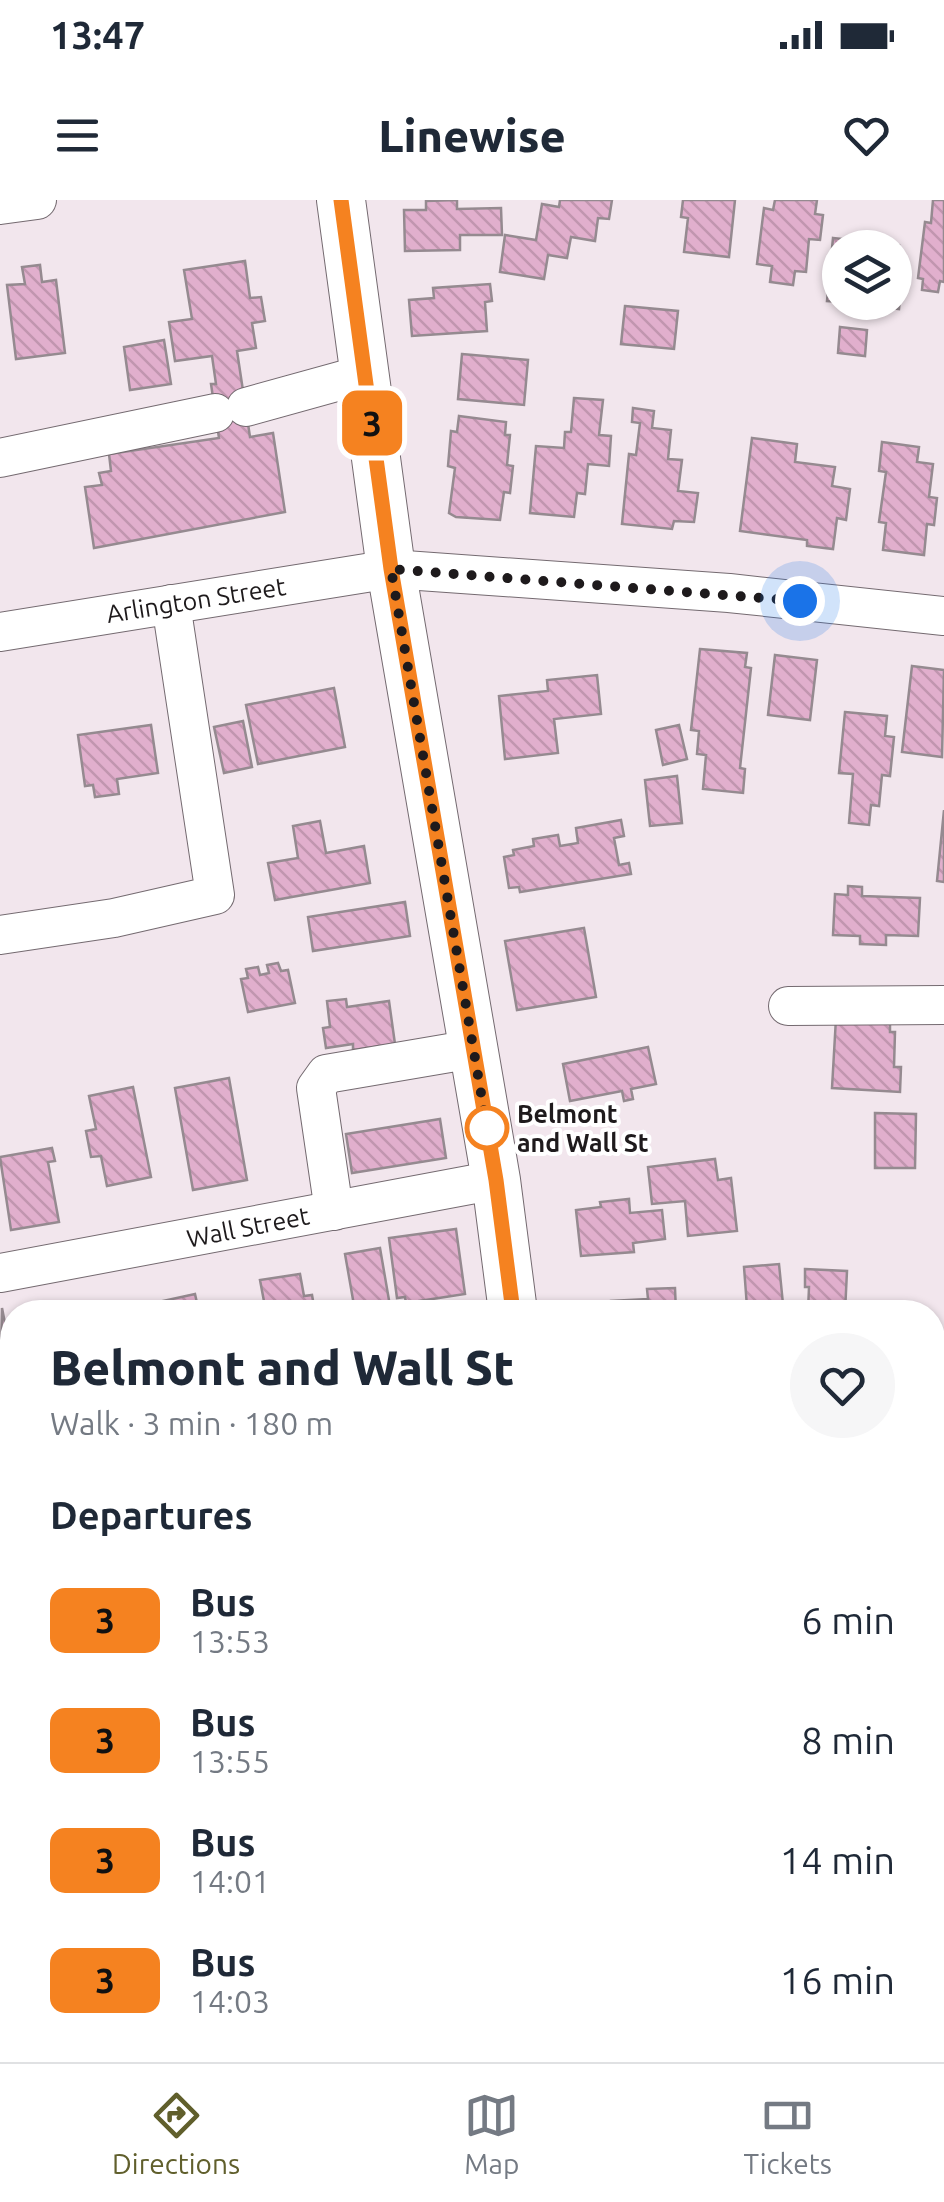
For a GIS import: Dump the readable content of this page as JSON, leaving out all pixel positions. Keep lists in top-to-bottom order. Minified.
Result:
{"streets":{"street":["Arlington Street","Wall Street"]},"places":["Belmont and Wall St"],"lines":["bus line 3"],"page":{"status":"13:47","header":"Linewise","on_map":"3","heading":[["Belmont and Wall St","Walk · 3 min · 180 m"],"Departures"],"list":[{"mark":"3","name":"Bus","note":"13:53","value":"6 min"},{"mark":"3","name":"Bus","note":"13:55","value":"8 min"},{"mark":"3","name":"Bus","note":"14:01","value":"14 min"},{"mark":"3","name":"Bus","note":"14:03","value":"16 min"}],"tabs":["Directions","Map","Tickets"]}}
